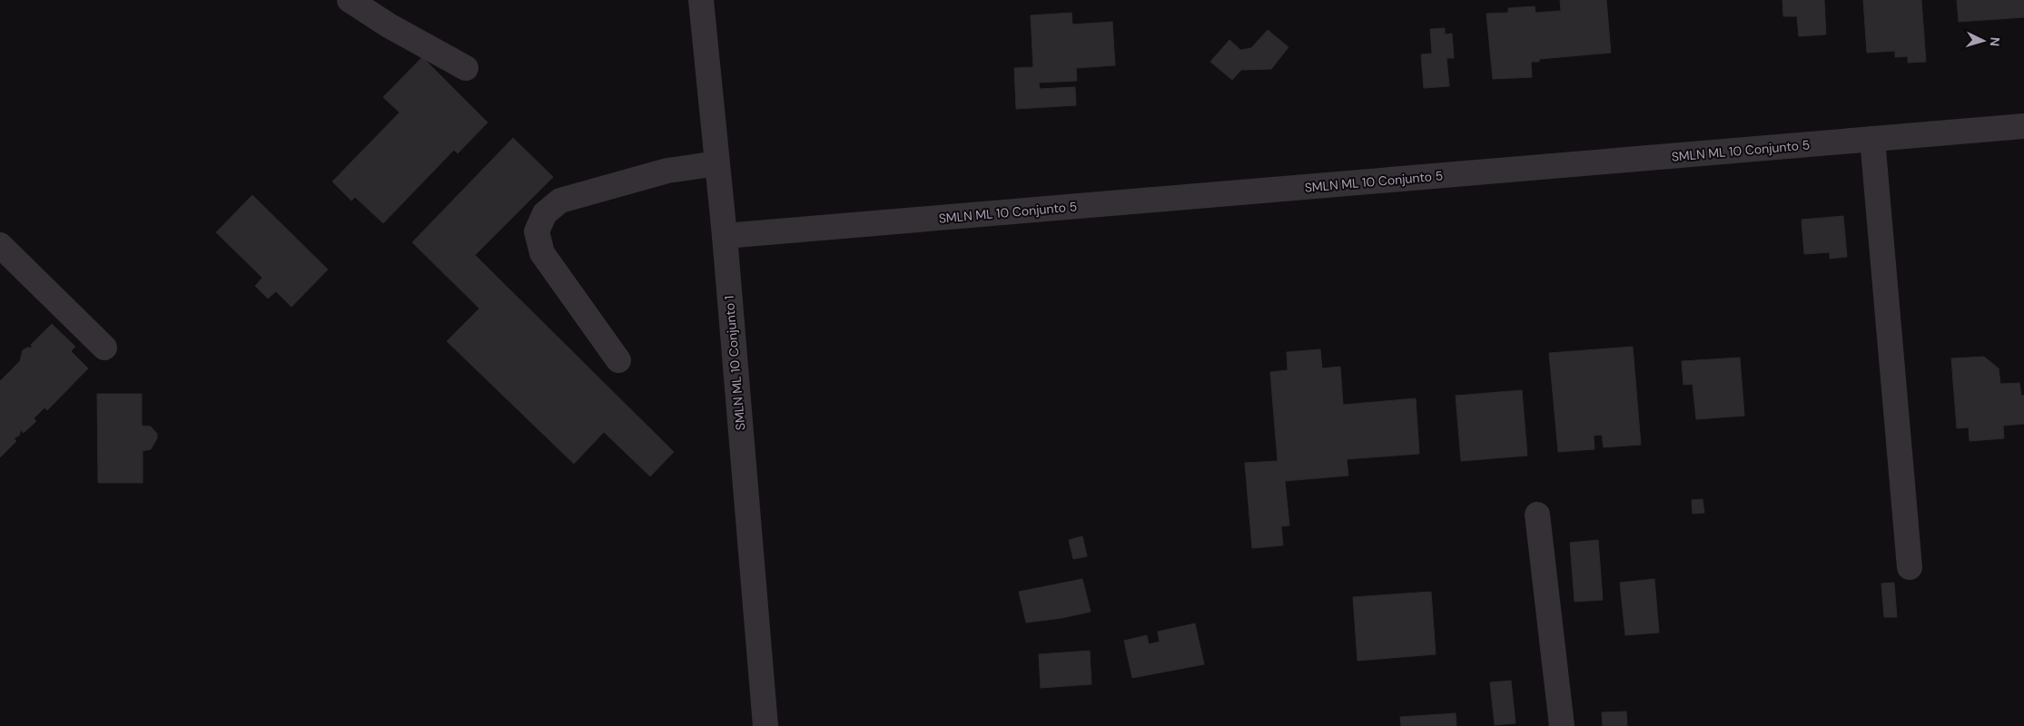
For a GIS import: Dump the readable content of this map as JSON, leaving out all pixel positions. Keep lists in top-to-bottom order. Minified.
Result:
{"streets":{"street":["SMLN ML 10 Conjunto 5","SMLN ML 10 Conjunto 1"]},"crossings":[["SMLN ML 10 Conjunto 5","SMLN ML 10 Conjunto 1"]],"north":"right"}
